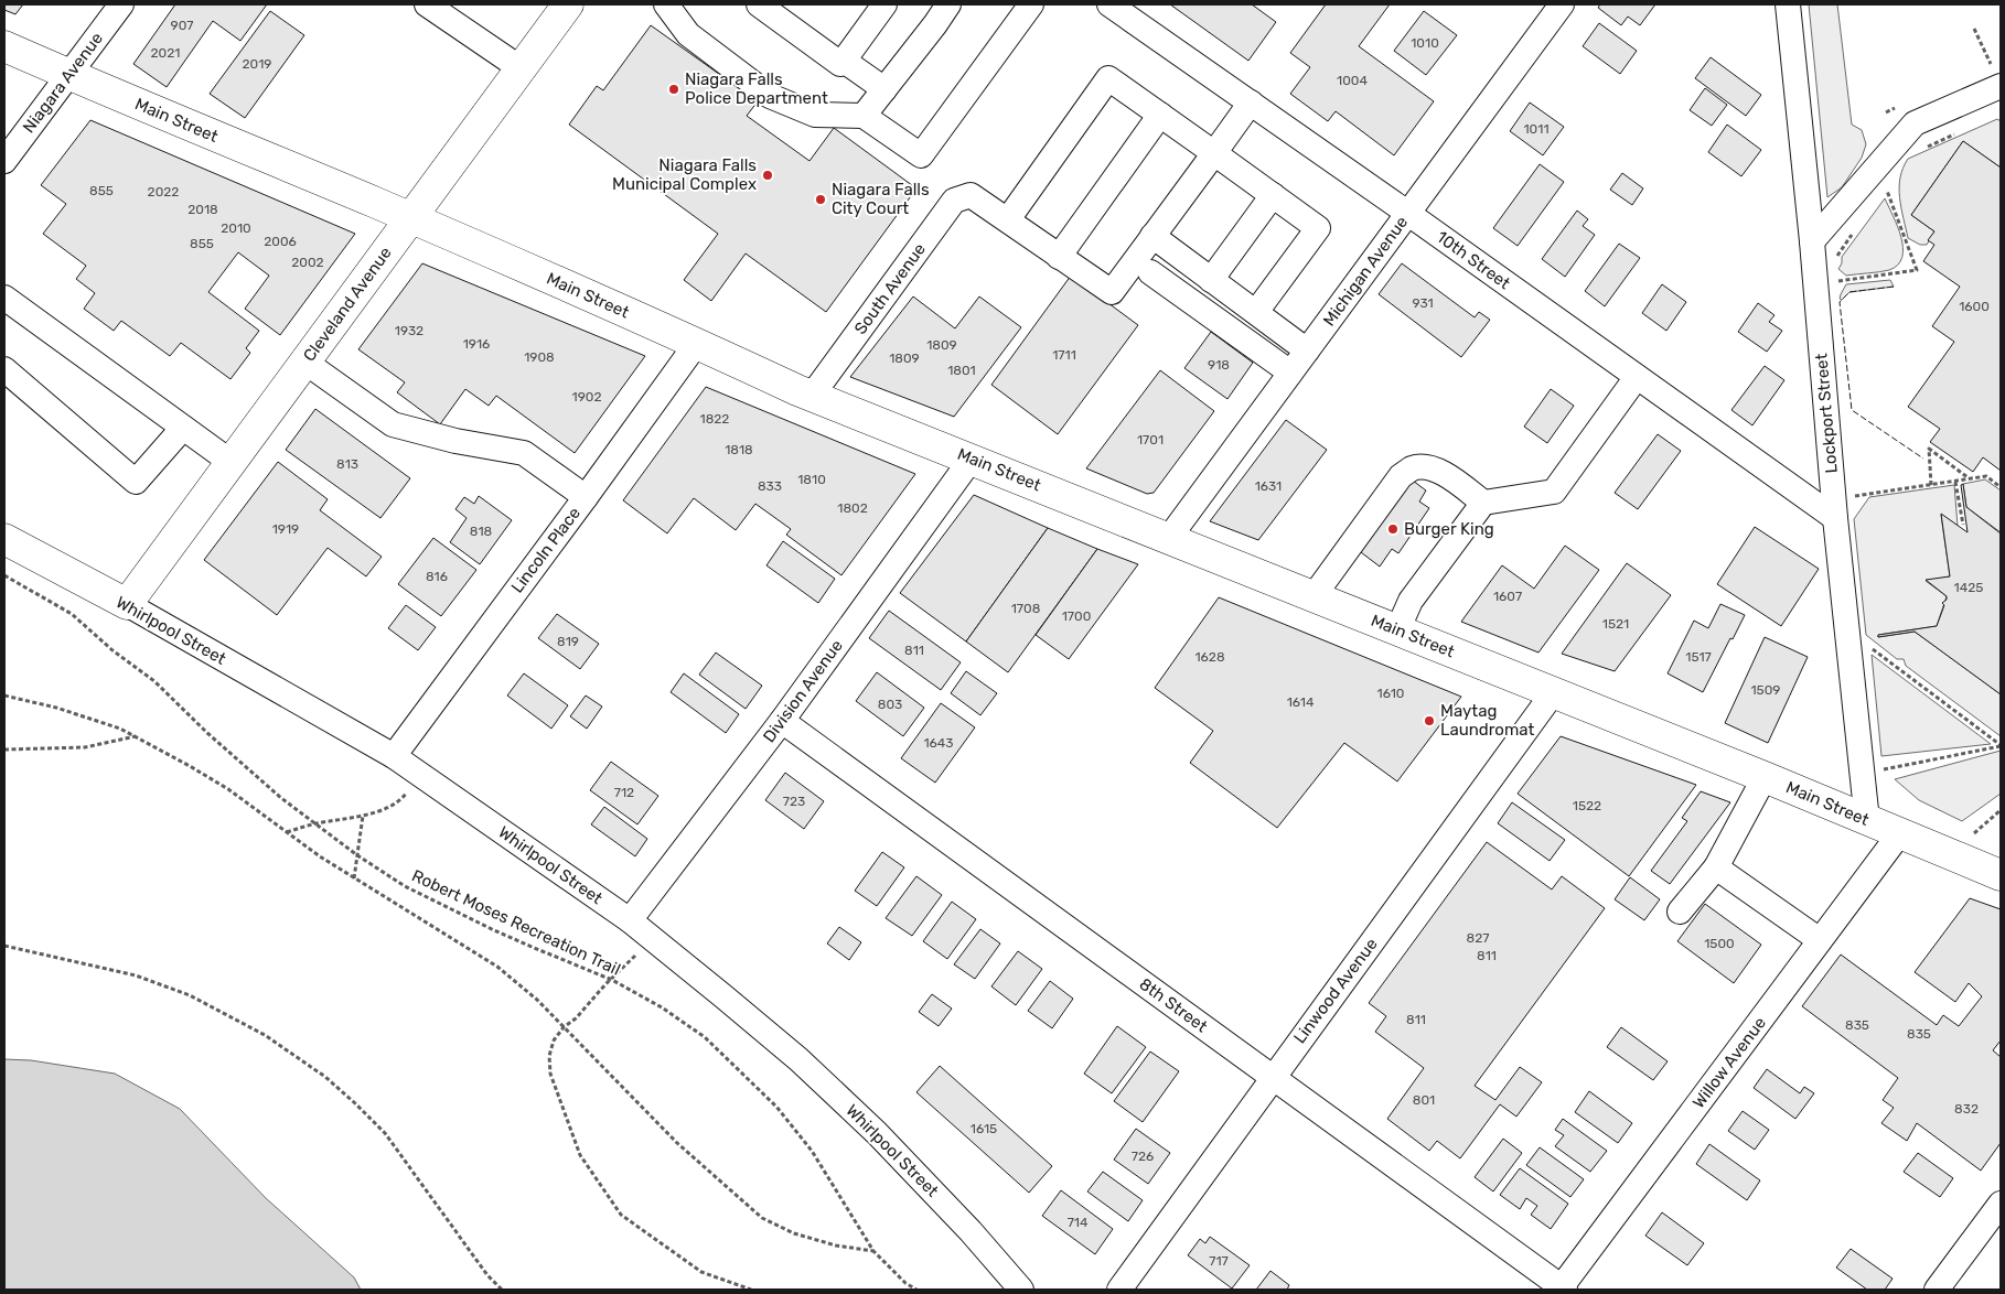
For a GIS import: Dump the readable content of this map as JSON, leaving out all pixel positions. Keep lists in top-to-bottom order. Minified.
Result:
{"streets":{"main road":["Main Street","Cleveland Avenue","Whirlpool Street"],"street":["Niagara Avenue","10th Street","Michigan Avenue","South Avenue","Lockport Street","Lincoln Place","Division Avenue","Linwood Avenue","8th Street","Willow Avenue"],"path":["Robert Moses Recreation Trail"]},"crossings":[["Niagara Avenue","Main Street"],["Main Street","Michigan Avenue"],["Main Street","South Avenue"],["Main Street","Cleveland Avenue"],["Main Street","Lockport Street"],["Main Street","Lincoln Place"],["Main Street","Division Avenue"],["Main Street","Linwood Avenue"],["Main Street","Willow Avenue"],["10th Street","Michigan Avenue"],["10th Street","Lockport Street"],["Cleveland Avenue","Whirlpool Street"],["Lincoln Place","Whirlpool Street"],["Whirlpool Street","Division Avenue"],["Division Avenue","8th Street"],["Linwood Avenue","8th Street"],["8th Street","Willow Avenue"]],"places":["Niagara Falls Police Department","Niagara Falls Municipal Complex","Niagara Falls City Court","Burger King","Maytag Laundromat"],"house_numbers":["907","1010","2021","2019","1004","1011","855","2022","2018","2010","2006","855","2002","931","1600","1932","1916","1809","1711","1908","1809","918","1801","1902","1822","1701","1818","813","1810","833","1631","1802","1919","818","816","1425","1607","1708","1700","1521","819","811","1628","1517","1509","1610","1614","803","1643","712","723","1522","827","1500","811","811","835","835","801","832","1615","726","714","717"]}
